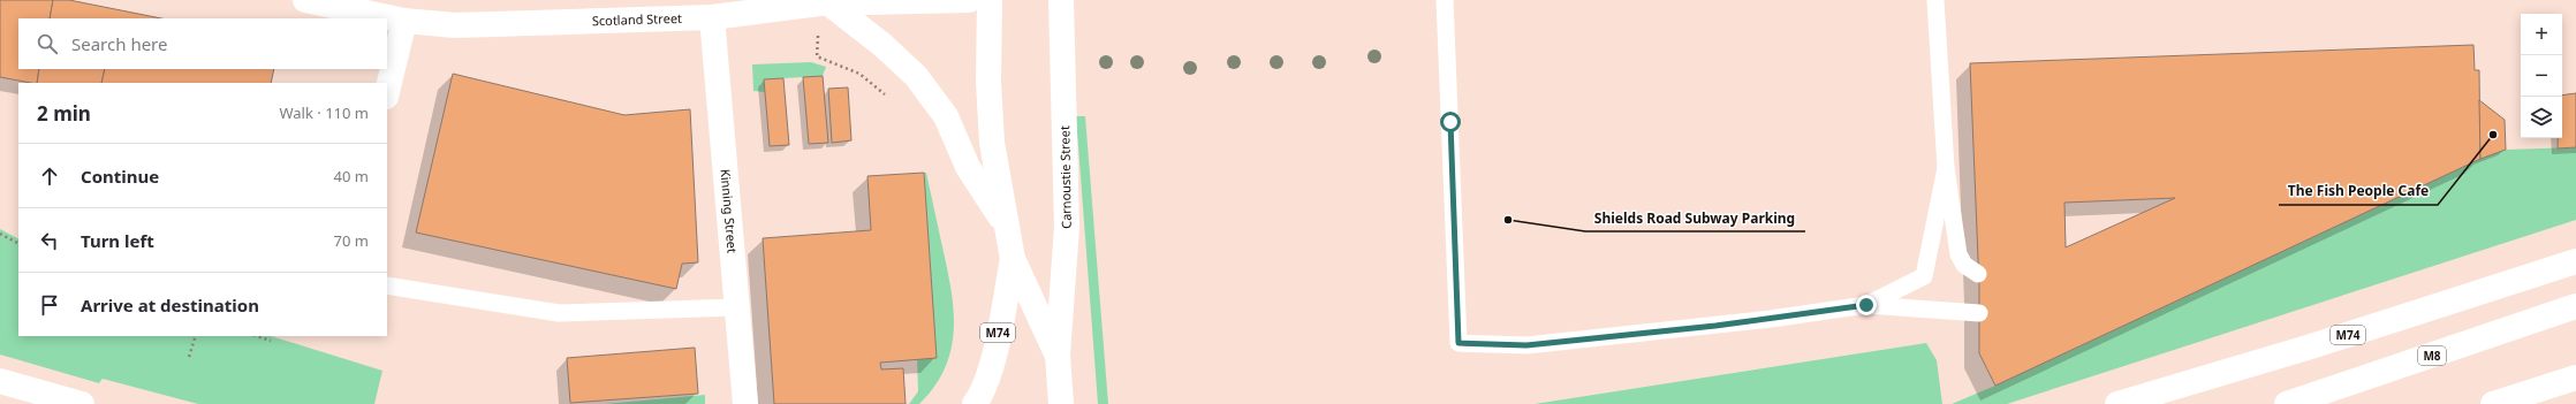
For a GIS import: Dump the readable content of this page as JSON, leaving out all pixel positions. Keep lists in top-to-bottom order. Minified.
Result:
{"streets":{"main road":["Scotland Street","Carnoustie Street","Kinning Street","M74","M8"]},"crossings":[["Scotland Street","Carnoustie Street"],["Scotland Street","Kinning Street"],["Carnoustie Street","M74"]],"places":["The Fish People Cafe","Shields Road Subway Parking"],"page":{"map_buttons":["+","−"],"search":"Search here","heading":["2 min","Walk · 110 m"],"list":[["Continue","40 m"],["Turn left","70 m"],"Arrive at destination"]}}
